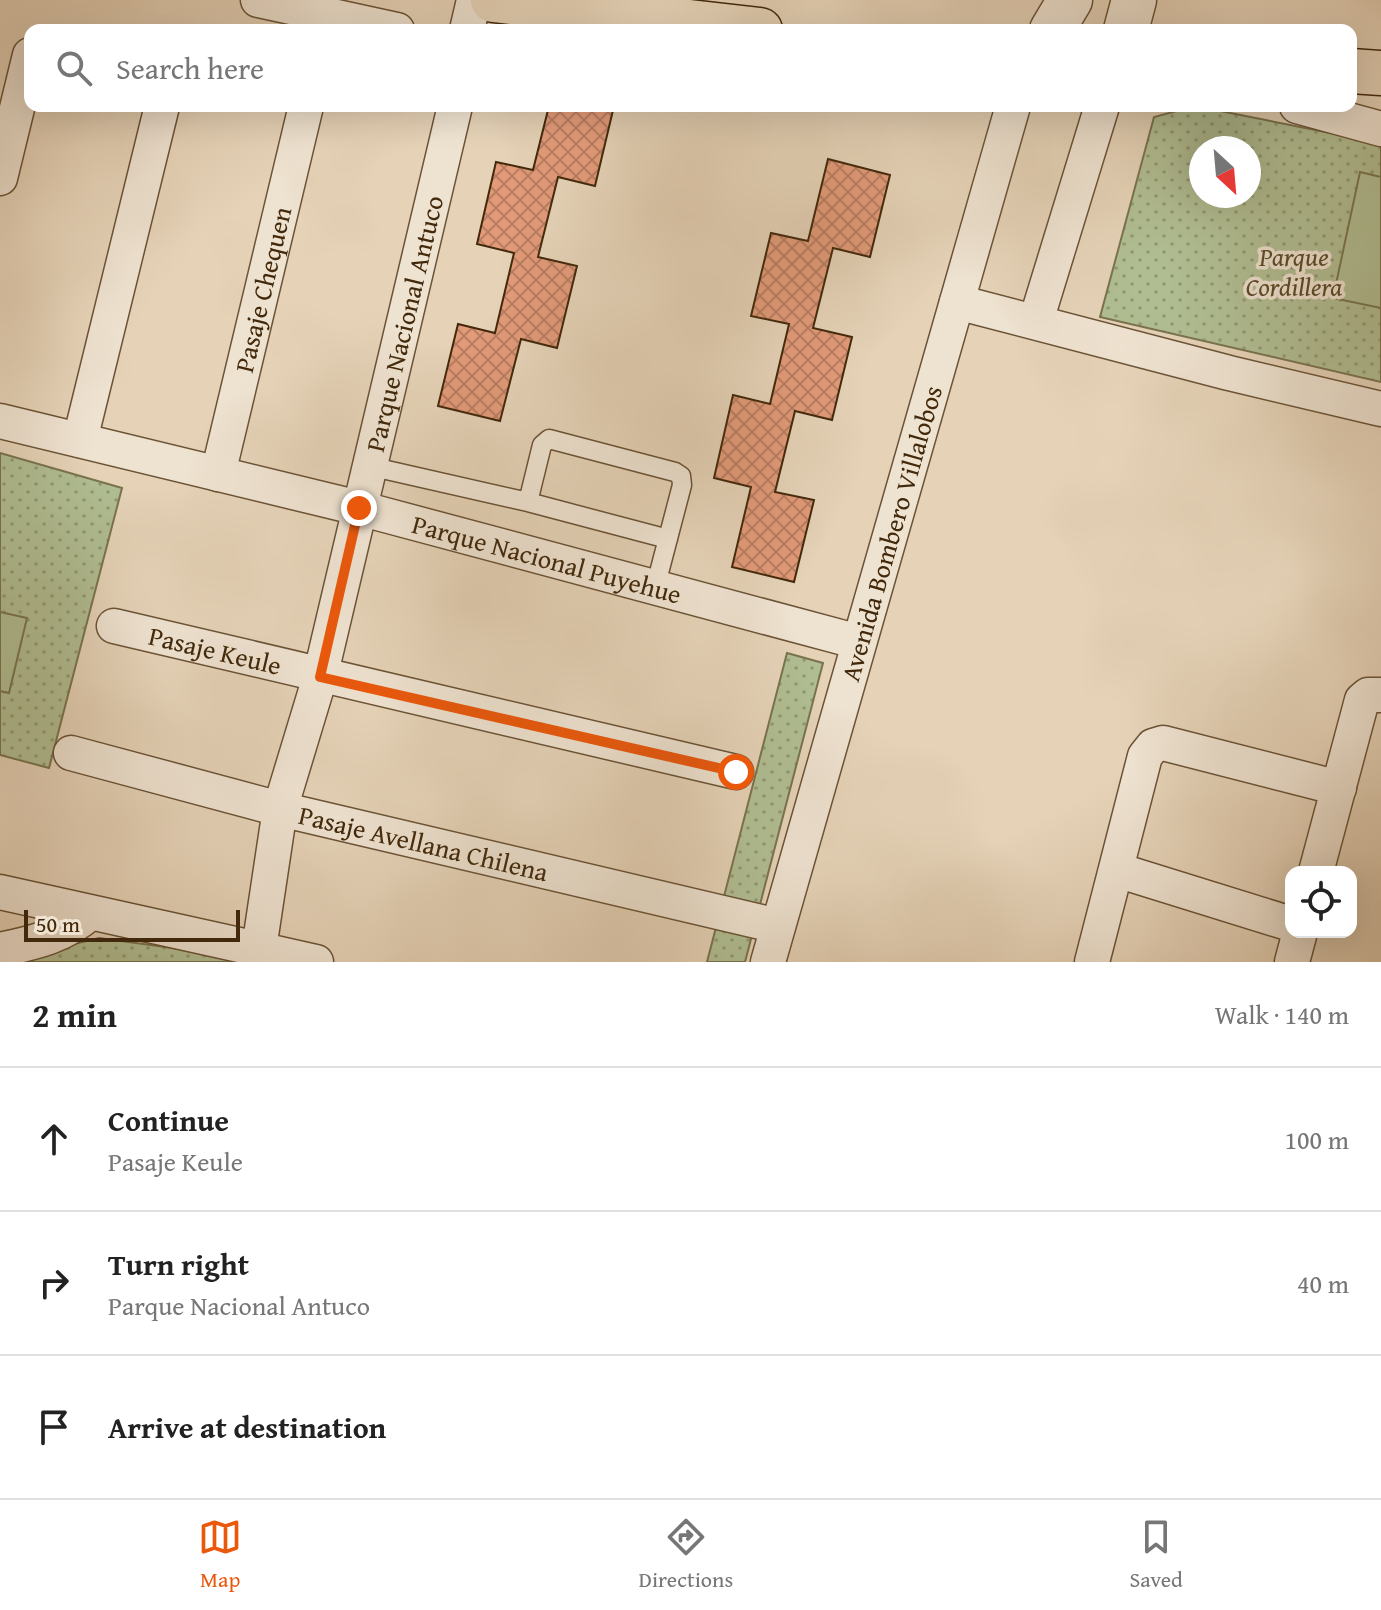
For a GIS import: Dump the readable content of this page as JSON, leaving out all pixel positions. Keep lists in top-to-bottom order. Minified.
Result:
{"streets":{"street":["Pasaje Chequen","Parque Nacional Antuco","Avenida Bombero Villalobos","Parque Nacional Puyehue","Pasaje Keule","Pasaje Avellana Chilena"]},"crossings":[["Pasaje Chequen","Parque Nacional Puyehue"],["Parque Nacional Antuco","Parque Nacional Puyehue"],["Parque Nacional Antuco","Pasaje Keule"],["Parque Nacional Antuco","Pasaje Avellana Chilena"],["Avenida Bombero Villalobos","Parque Nacional Puyehue"],["Avenida Bombero Villalobos","Pasaje Avellana Chilena"]],"parks":["Parque Cordillera"],"scale_bar":"50 m","north":"bottom right","page":{"search":"Search here","scale":"50 m","heading":["2 min","Walk · 140 m"],"list":[["Continue","Pasaje Keule","100 m"],["Turn right","Parque Nacional Antuco","40 m"],"Arrive at destination"],"nav":["Map","Directions","Saved"]}}
